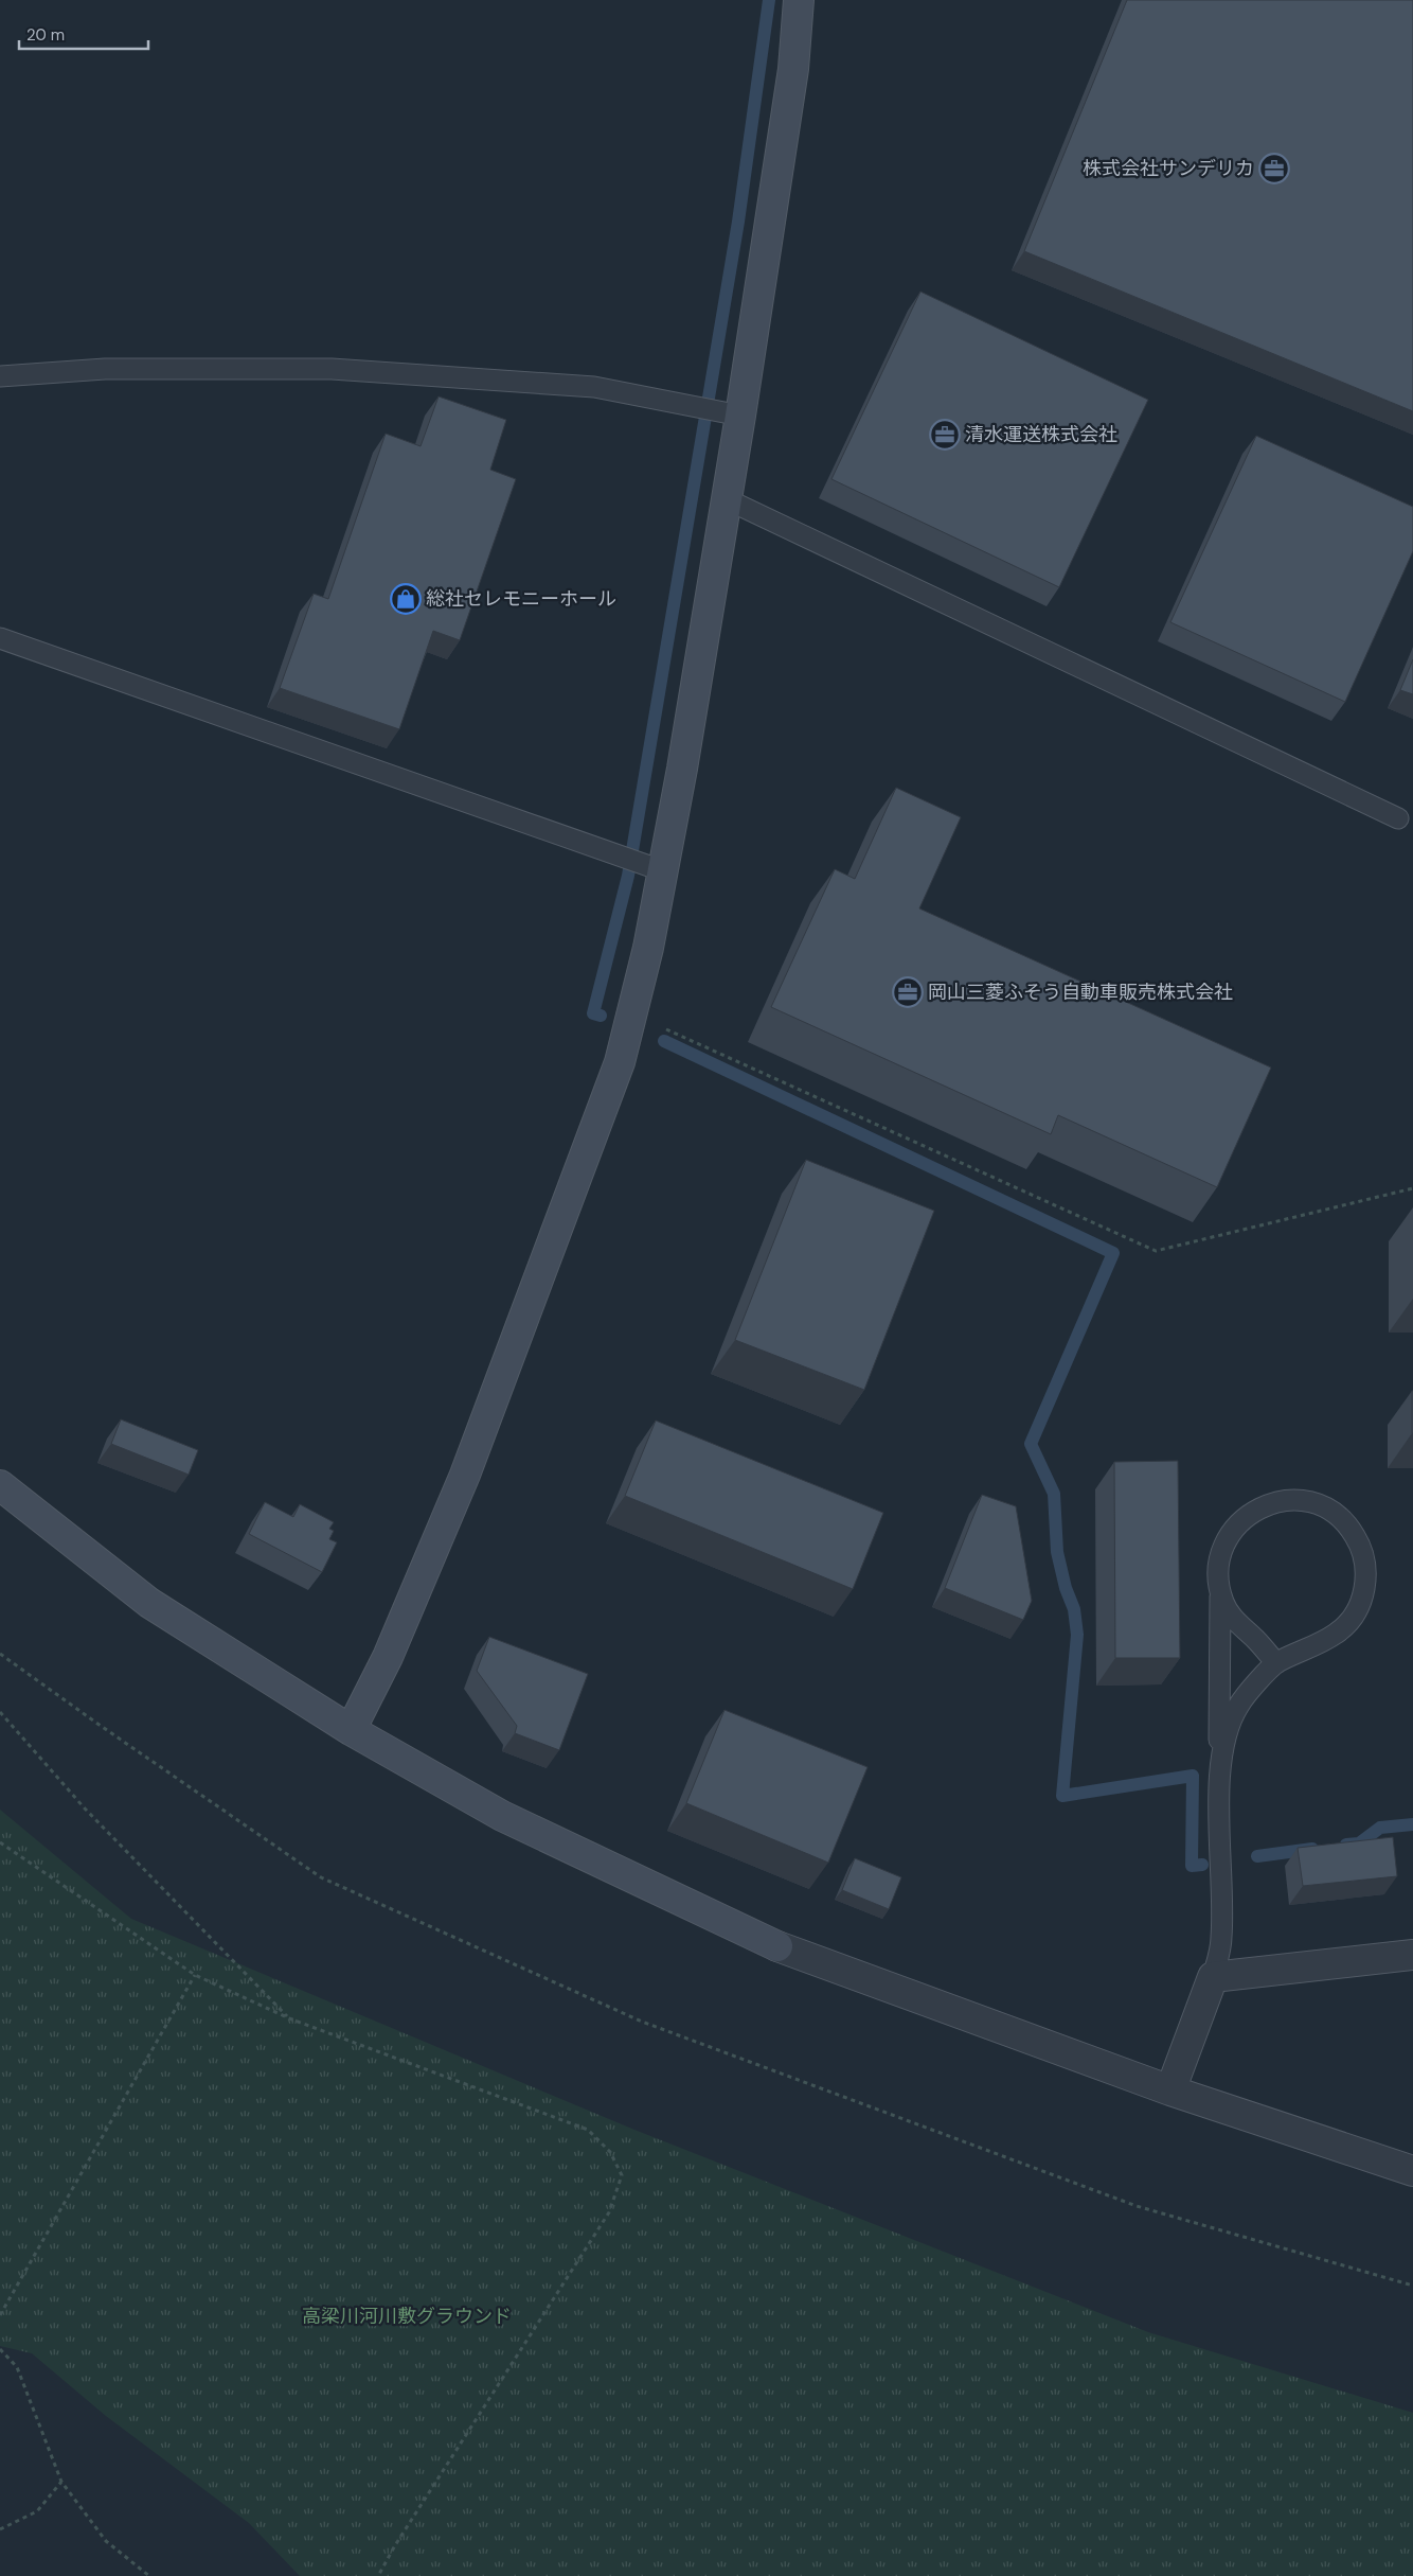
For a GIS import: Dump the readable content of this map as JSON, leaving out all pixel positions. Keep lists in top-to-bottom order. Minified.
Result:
{"parks":["高梁川河川敷グラウンド"],"places":{"office":["株式会社サンデリカ","清水運送株式会社","岡山三菱ふそう自動車販売株式会社"],"shop":["総社セレモニーホール"]},"scale_bar":"20 m"}
